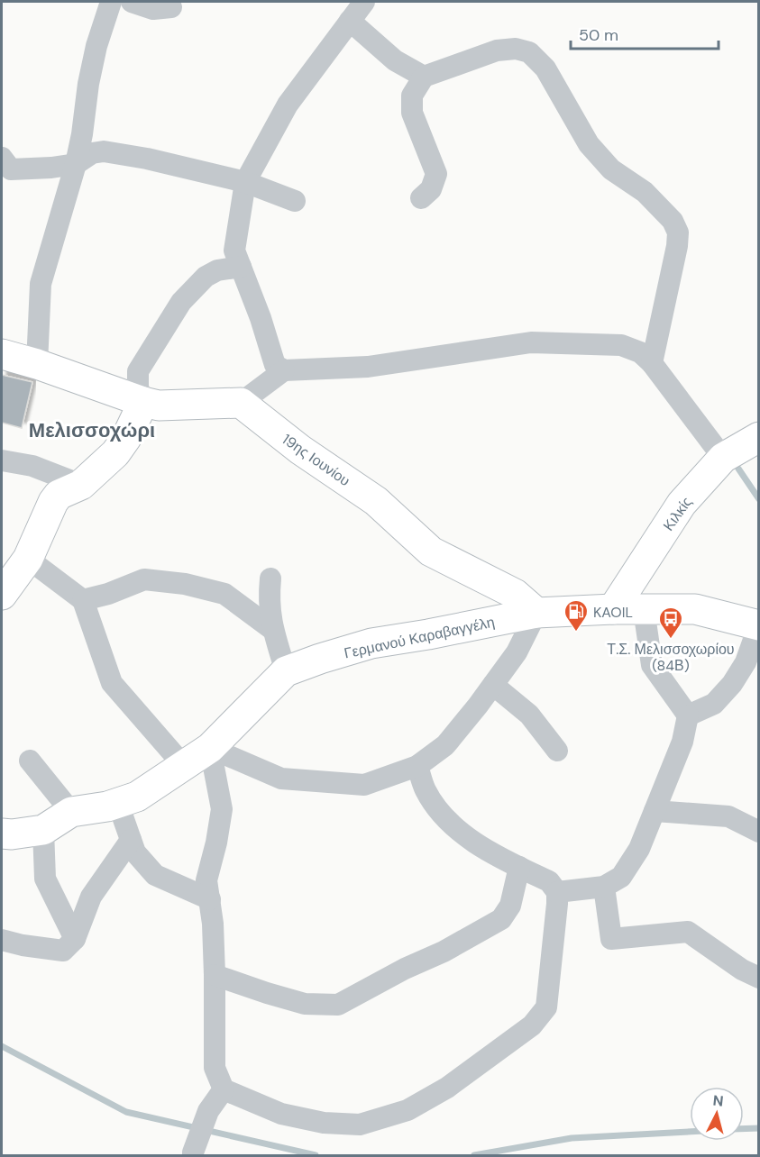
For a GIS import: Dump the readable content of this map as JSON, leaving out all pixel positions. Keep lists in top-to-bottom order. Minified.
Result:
{"streets":{"main road":["19ης Ιουνίου","Κιλκίς","Γερμανού Καραβαγγέλη"]},"crossings":[["19ης Ιουνίου","Γερμανού Καραβαγγέλη"],["Κιλκίς","Γερμανού Καραβαγγέλη"]],"districts":["Μελισσοχώρι"],"places":{"fuel station":["KAOIL"],"bus stop":["Τ.Σ. Μελισσοχωρίου (84Β)"]},"scale_bar":"50 m","north":"top"}
